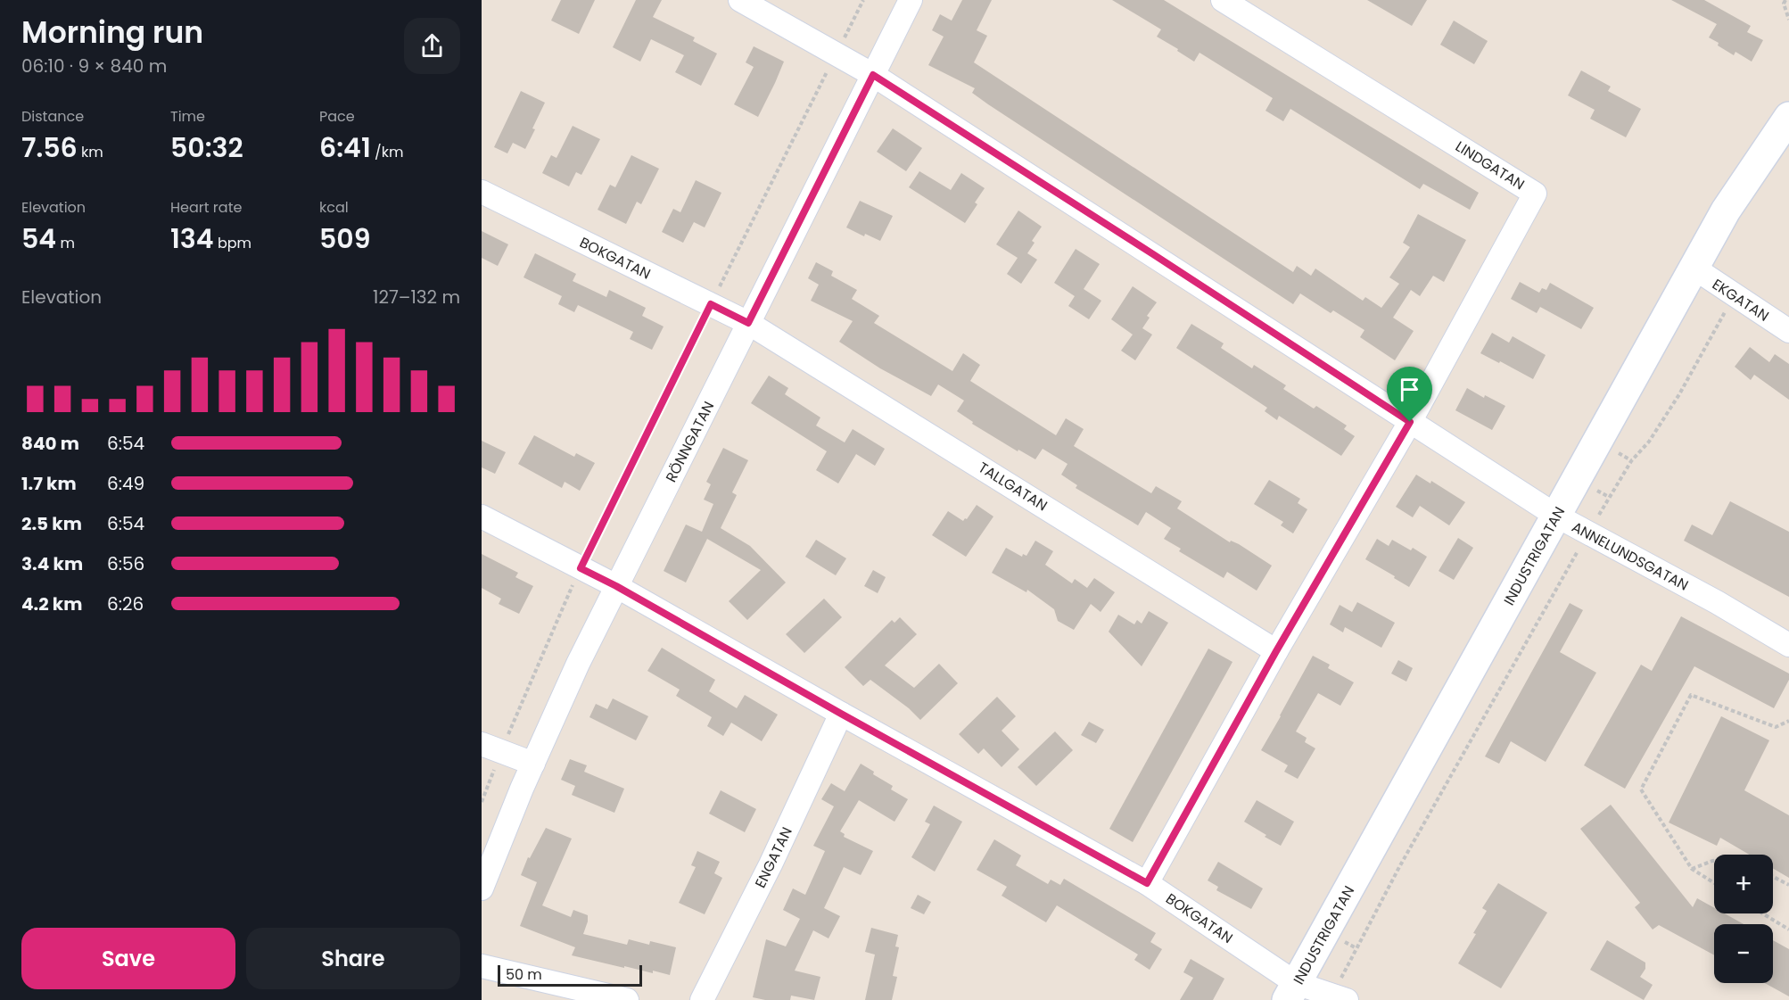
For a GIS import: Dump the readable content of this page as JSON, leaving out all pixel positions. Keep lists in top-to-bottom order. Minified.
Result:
{"streets":{"street":["LINDGATAN","BOKGATAN","EKGATAN","RÖNNGATAN","TALLGATAN","INDUSTRIGATAN","ANNELUNDSGATAN","ENGATAN"]},"crossings":[["LINDGATAN","ANNELUNDSGATAN"],["BOKGATAN","RÖNNGATAN"],["BOKGATAN","TALLGATAN"],["BOKGATAN","INDUSTRIGATAN"],["BOKGATAN","ENGATAN"],["EKGATAN","INDUSTRIGATAN"],["RÖNNGATAN","TALLGATAN"],["RÖNNGATAN","ANNELUNDSGATAN"],["INDUSTRIGATAN","ANNELUNDSGATAN"]],"scale_bar":"50 m","page":{"heading":["Morning run","06:10 · 9 × 840 m"],"stats":[["Distance","7.56 km"],["Time","50:32"],["Pace","6:41 /km"],["Elevation","54 m"],["Heart rate","134 bpm"],["kcal","509"]],"chart":["Elevation","127–132 m"],"list":[{"name":"840 m","note":"6:54"},{"name":"1.7 km","note":"6:49"},{"name":"2.5 km","note":"6:54"},{"name":"3.4 km","note":"6:56"},{"name":"4.2 km","note":"6:26"}],"map_buttons":["+","−"],"buttons":["Save","Share"],"scale":"50 m"}}
